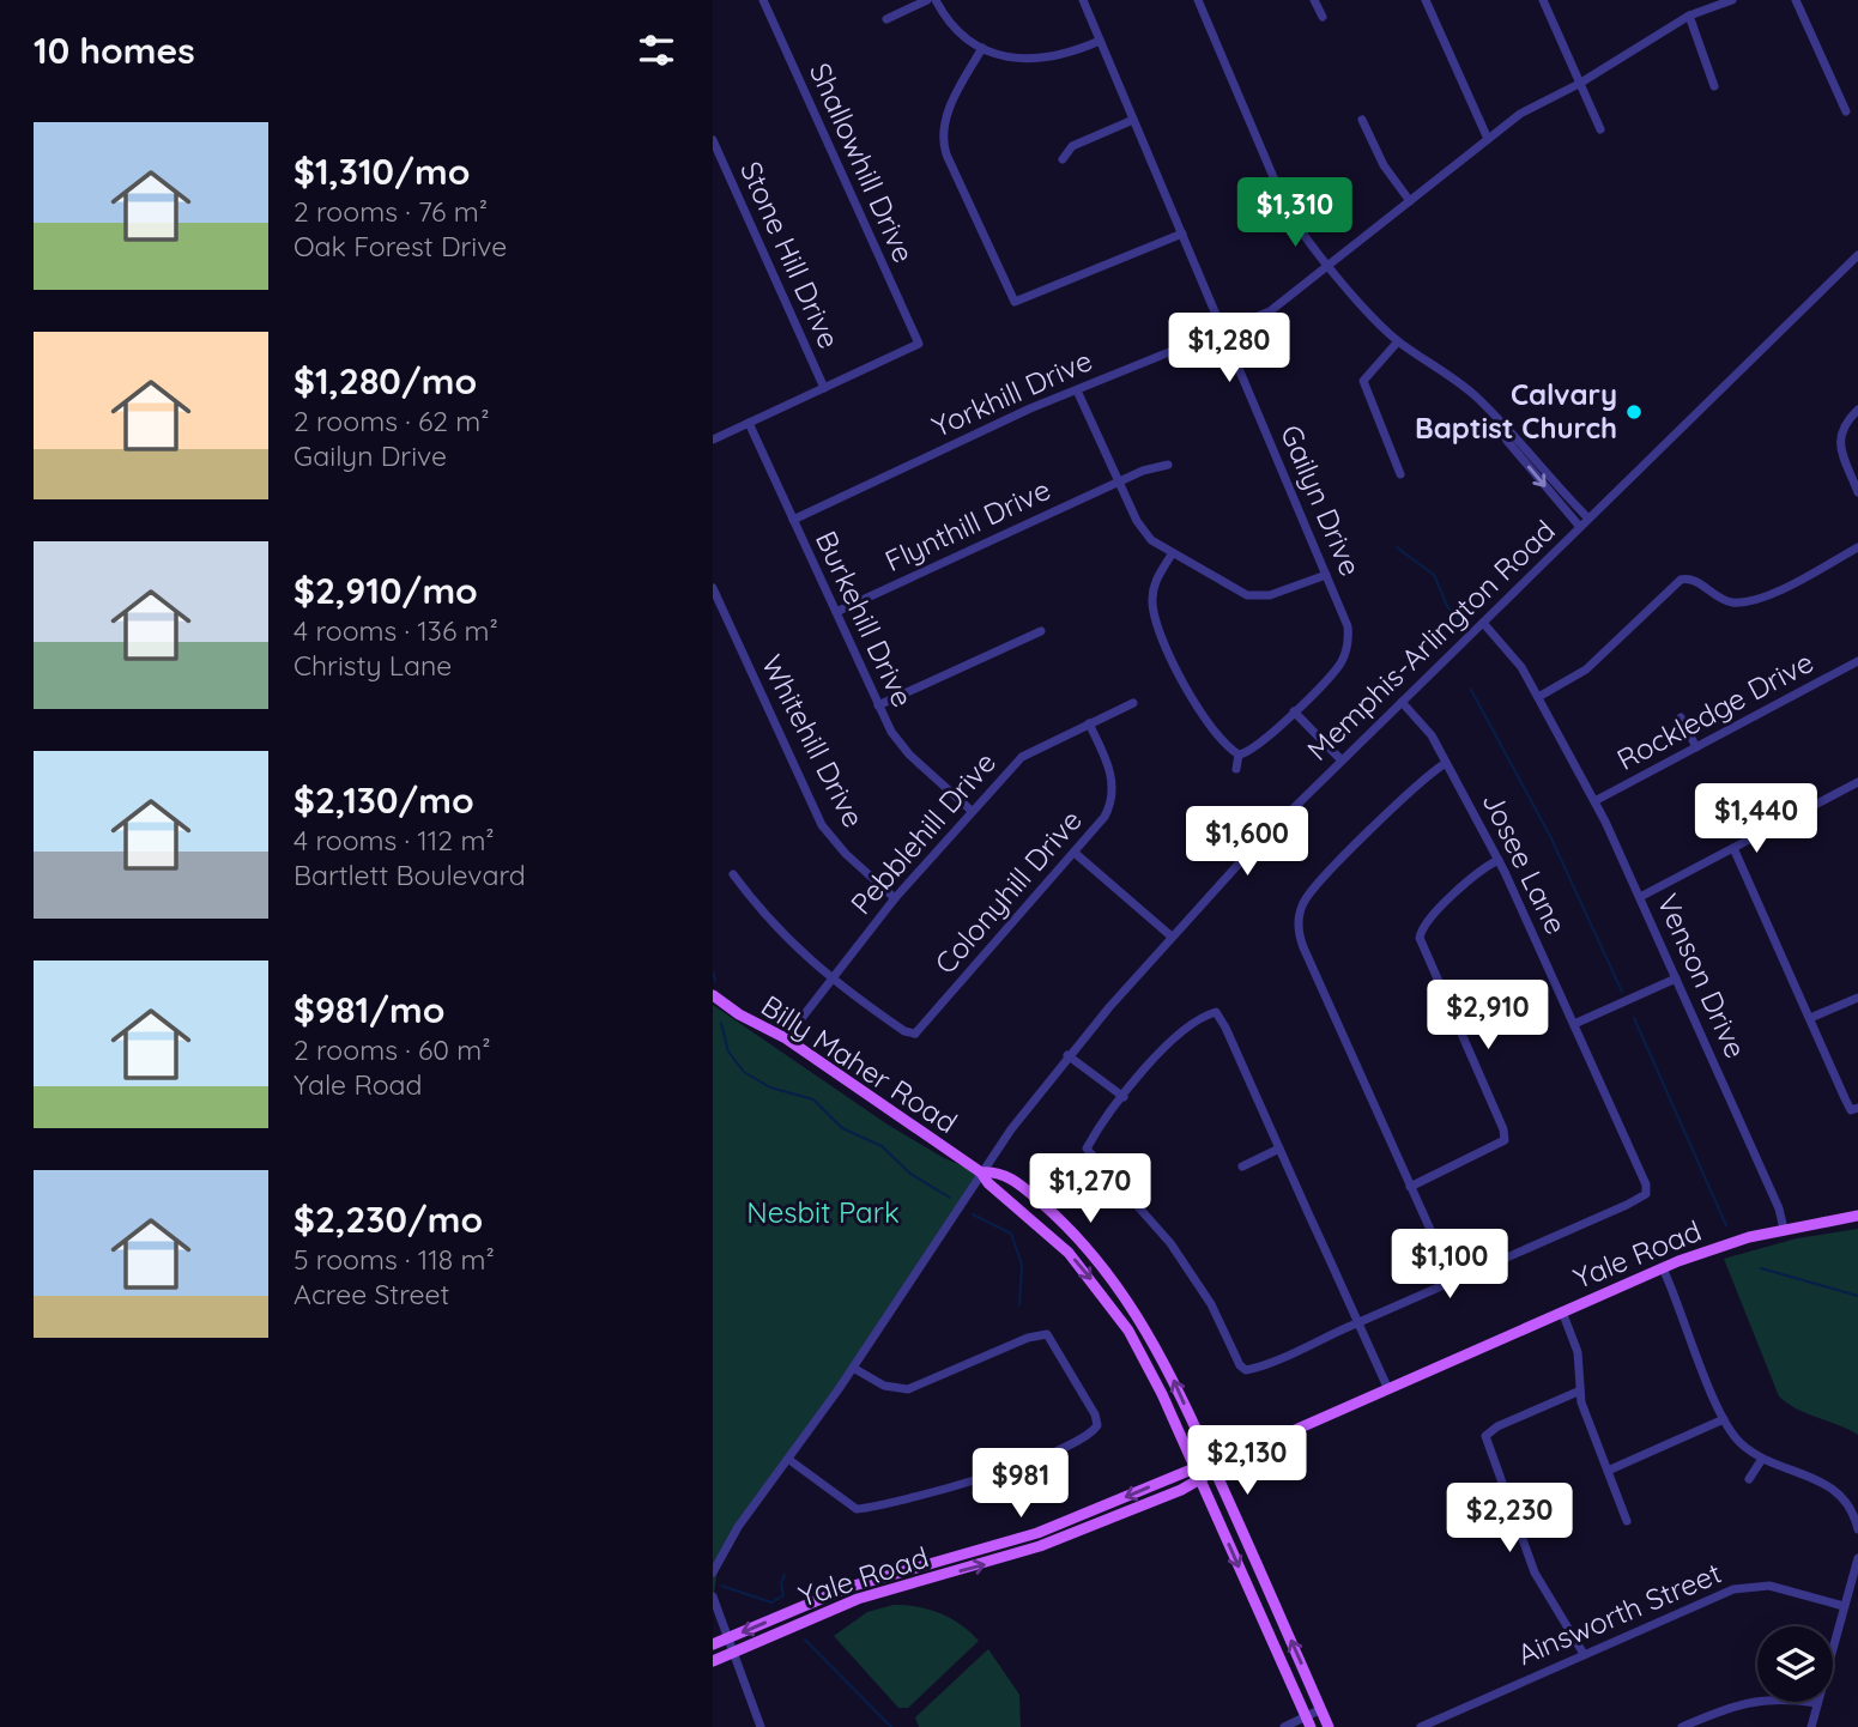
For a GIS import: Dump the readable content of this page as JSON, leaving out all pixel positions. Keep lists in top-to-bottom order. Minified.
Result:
{"streets":{"main road":["Billy Maher Road","Yale Road"],"street":["Shallowhill Drive","Stone Hill Drive","Yorkhill Drive","Gailyn Drive","Flynthill Drive","Burkehill Drive","Memphis-Arlington Road","Rockledge Drive","Whitehill Drive","Pebblehill Drive","Josee Lane","Colonyhill Drive","Venson Drive","Ainsworth Street"]},"crossings":[["Shallowhill Drive","Stone Hill Drive"],["Yorkhill Drive","Gailyn Drive"],["Yorkhill Drive","Burkehill Drive"],["Flynthill Drive","Burkehill Drive"],["Burkehill Drive","Pebblehill Drive"],["Memphis-Arlington Road","Josee Lane"],["Memphis-Arlington Road","Venson Drive"],["Memphis-Arlington Road","Billy Maher Road"],["Rockledge Drive","Venson Drive"],["Whitehill Drive","Pebblehill Drive"],["Pebblehill Drive","Colonyhill Drive"],["Pebblehill Drive","Billy Maher Road"],["Venson Drive","Yale Road"]],"parks":["Nesbit Park"],"places":["Calvary Baptist Church"],"page":{"heading":"10 homes","list":[{"name":"$1,310/mo","note":"2 rooms · 76 m² · Oak Forest Drive"},{"name":"$1,280/mo","note":"2 rooms · 62 m² · Gailyn Drive"},{"name":"$2,910/mo","note":"4 rooms · 136 m² · Christy Lane"},{"name":"$2,130/mo","note":"4 rooms · 112 m² · Bartlett Boulevard"},{"name":"$981/mo","note":"2 rooms · 60 m² · Yale Road"},{"name":"$2,230/mo","note":"5 rooms · 118 m² · Acree Street"}],"price":["$1,310","$1,280","$1,440","$1,600","$2,910","$1,270","$1,100","$2,130","$981","$2,230"]}}
